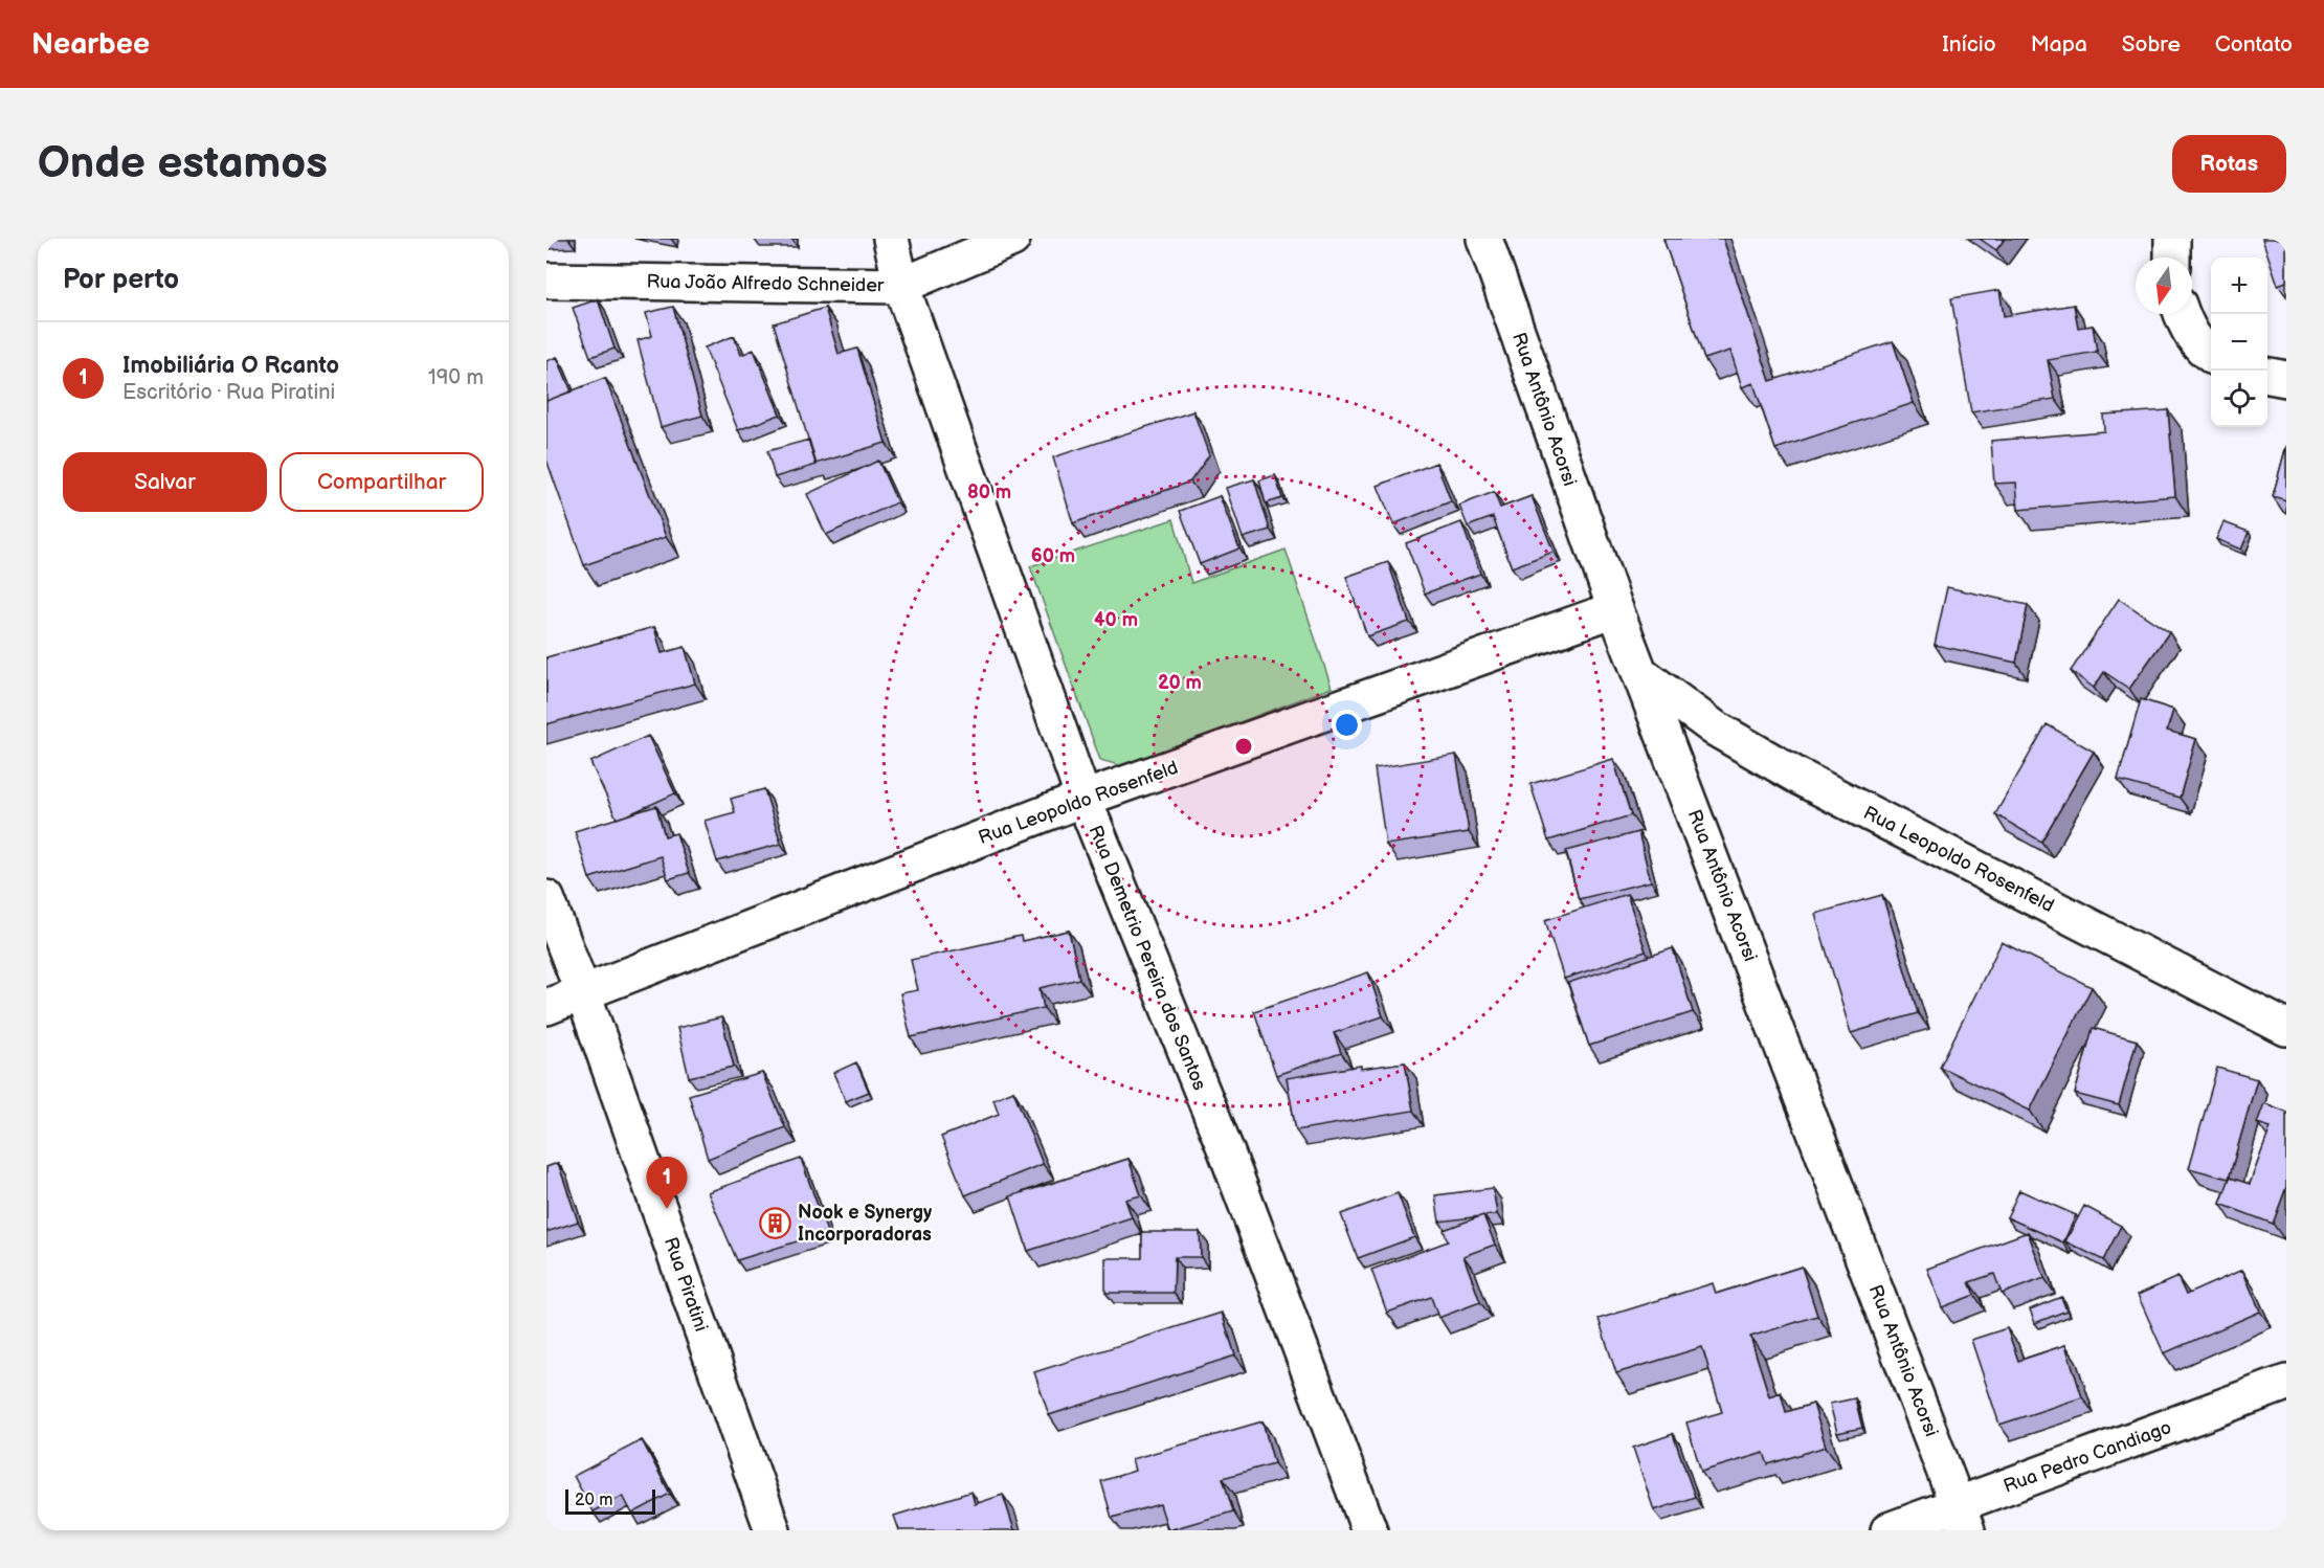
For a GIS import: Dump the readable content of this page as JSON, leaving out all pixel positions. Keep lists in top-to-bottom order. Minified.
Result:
{"streets":{"street":["Rua João Alfredo Schneider","Rua Antônio Acorsi","Rua Leopoldo Rosenfeld","Rua Demetrio Pereira dos Santos","Rua Piratini","Rua Pedro Candiago"]},"crossings":[["Rua João Alfredo Schneider","Rua Demetrio Pereira dos Santos"],["Rua Antônio Acorsi","Rua Leopoldo Rosenfeld"],["Rua Antônio Acorsi","Rua Pedro Candiago"],["Rua Leopoldo Rosenfeld","Rua Demetrio Pereira dos Santos"],["Rua Leopoldo Rosenfeld","Rua Piratini"]],"places":{"building":["Nook e Synergy Incorporadoras"]},"scale_bar":"20 m","north":"bottom","page":{"header":"Nearbee","nav":["Início","Mapa","Sobre","Contato"],"buttons":["Rotas",["Salvar","Compartilhar"]],"title":"Onde estamos","heading":"Por perto","map_buttons":["+","−"],"list":[{"mark":"1","name":"Imobiliária O Rcanto","note":"Escritório · Rua Piratini","value":"190 m"}],"pins":"1","scale":"20 m"},"rings":["80 m","60 m","40 m","20 m"]}
